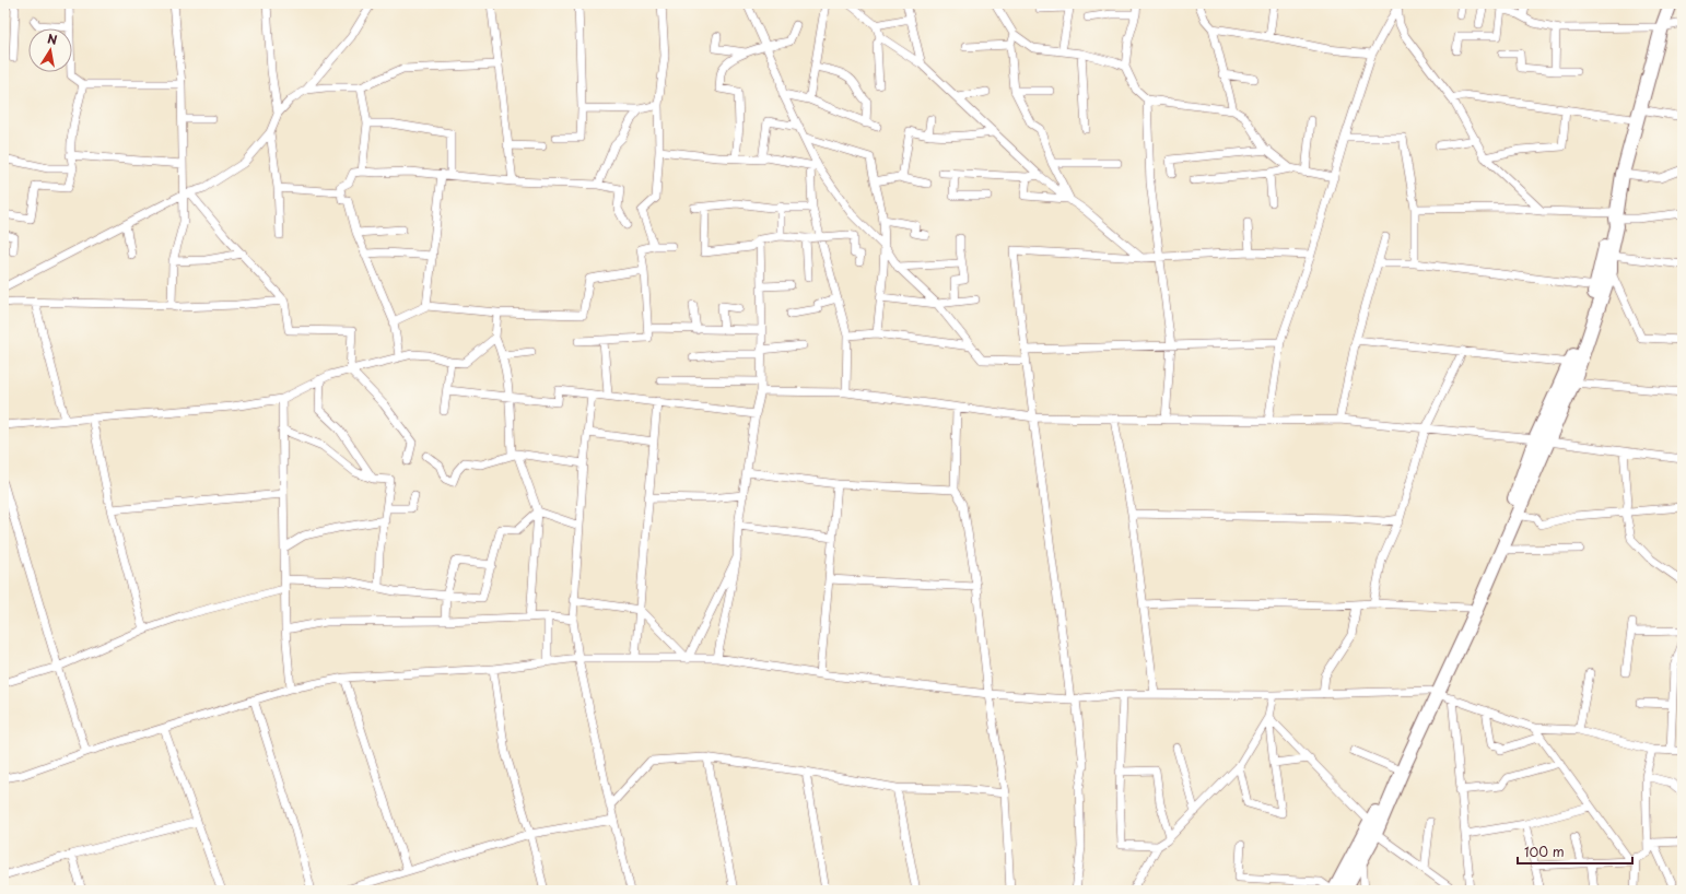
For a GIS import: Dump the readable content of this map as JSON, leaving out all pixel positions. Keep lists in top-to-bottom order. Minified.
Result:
{"scale_bar":"100 m","north":"top"}
